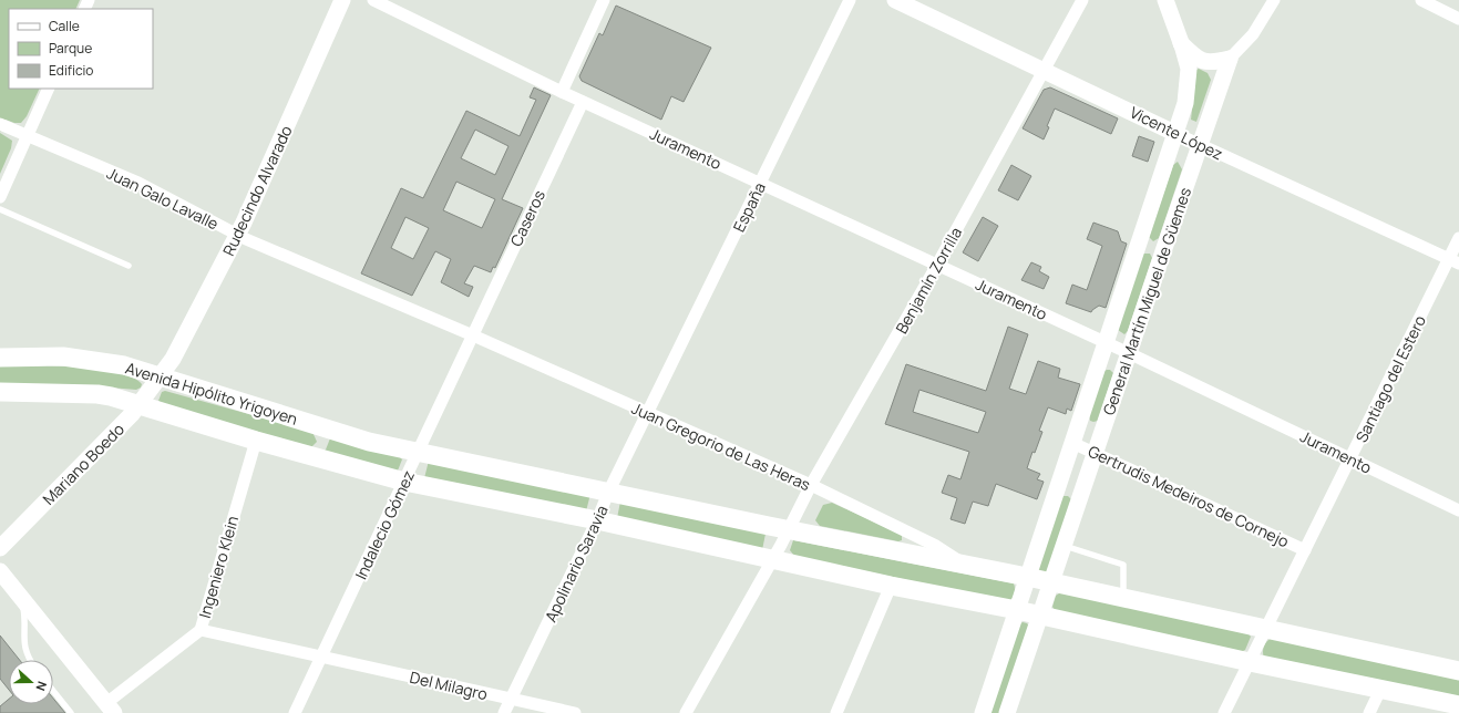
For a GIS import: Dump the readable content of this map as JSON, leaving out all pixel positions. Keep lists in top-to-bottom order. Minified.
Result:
{"streets":{"main road":["Avenida Hipólito Yrigoyen"],"street":["Vicente López","Juramento","Rudecindo Alvarado","Juan Galo Lavalle","España","Caseros","Benjamín Zorrilla","General Martín Miguel de Güemes","Santiago del Estero","Juan Gregorio de Las Heras","Mariano Boedo","Gertrudis Medeiros de Cornejo","Indalecio Gómez","Apolinario Saravia","Ingeniero Klein","Del Milagro"]},"crossings":[["Vicente López","Benjamín Zorrilla"],["Vicente López","General Martín Miguel de Güemes"],["Vicente López","Santiago del Estero"],["Juramento","España"],["Juramento","Caseros"],["Juramento","Benjamín Zorrilla"],["Juramento","General Martín Miguel de Güemes"],["Juramento","Santiago del Estero"],["Rudecindo Alvarado","Juan Galo Lavalle"],["Rudecindo Alvarado","Avenida Hipólito Yrigoyen"],["Rudecindo Alvarado","Mariano Boedo"],["Juan Galo Lavalle","Caseros"],["Juan Galo Lavalle","Juan Gregorio de Las Heras"],["Juan Galo Lavalle","Indalecio Gómez"],["España","Juan Gregorio de Las Heras"],["España","Apolinario Saravia"],["Caseros","Juan Gregorio de Las Heras"],["Caseros","Indalecio Gómez"],["Benjamín Zorrilla","Avenida Hipólito Yrigoyen"],["Benjamín Zorrilla","Juan Gregorio de Las Heras"],["General Martín Miguel de Güemes","Avenida Hipólito Yrigoyen"],["General Martín Miguel de Güemes","Gertrudis Medeiros de Cornejo"],["Santiago del Estero","Avenida Hipólito Yrigoyen"],["Santiago del Estero","Gertrudis Medeiros de Cornejo"],["Avenida Hipólito Yrigoyen","Juan Gregorio de Las Heras"],["Avenida Hipólito Yrigoyen","Mariano Boedo"],["Avenida Hipólito Yrigoyen","Indalecio Gómez"],["Avenida Hipólito Yrigoyen","Apolinario Saravia"],["Avenida Hipólito Yrigoyen","Ingeniero Klein"],["Juan Gregorio de Las Heras","Indalecio Gómez"],["Juan Gregorio de Las Heras","Apolinario Saravia"],["Indalecio Gómez","Del Milagro"],["Apolinario Saravia","Del Milagro"],["Ingeniero Klein","Del Milagro"]],"legend":["Calle","Parque","Edificio"],"north":"right"}
